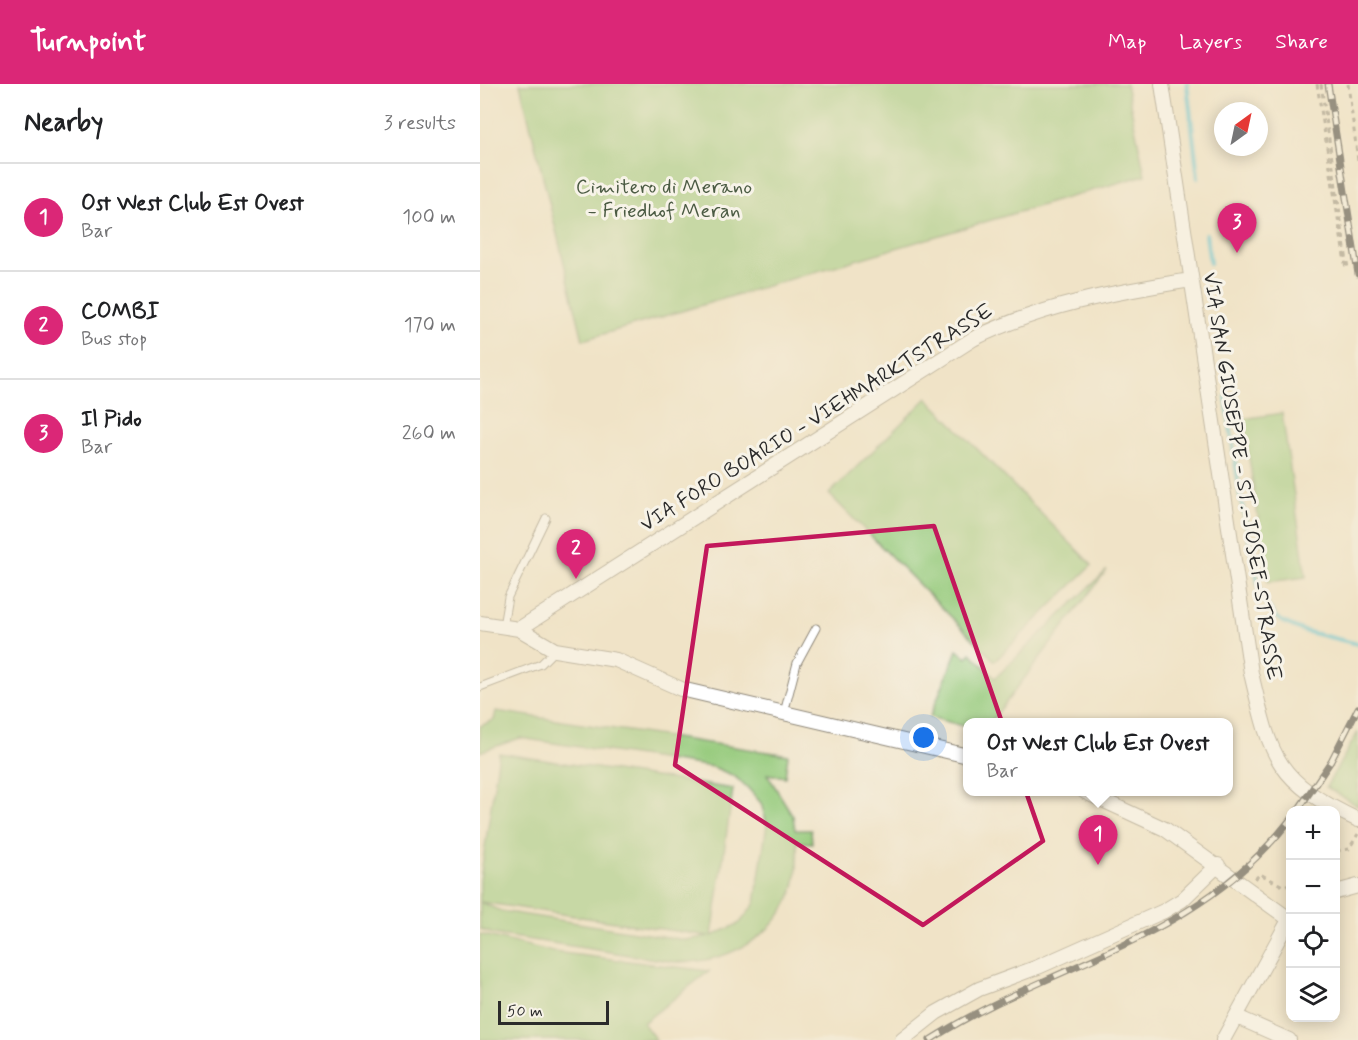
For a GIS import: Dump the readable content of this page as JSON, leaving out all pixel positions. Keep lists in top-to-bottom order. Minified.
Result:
{"streets":{"street":["VIA FORO BOARIO - VIEHMARKTSTRASSE","VIA SAN GIUSEPPE - ST.-JOSEF-STRASSE"]},"crossings":[["VIA FORO BOARIO - VIEHMARKTSTRASSE","VIA SAN GIUSEPPE - ST.-JOSEF-STRASSE"]],"parks":["Cimitero di Merano - Friedhof Meran"],"scale_bar":"50 m","north":"top right","page":{"header":"Turnpoint","nav":["Map","Layers","Share"],"heading":["Nearby","3 results"],"list":[{"mark":"1","name":"Ost West Club Est Ovest","note":"Bar","value":"100 m"},{"mark":"2","name":"COMBI","note":"Bus stop","value":"170 m"},{"mark":"3","name":"Il Pido","note":"Bar","value":"260 m"}],"pins":["3","2","1"],"popup":["Ost West Club Est Ovest","Bar"],"map_buttons":["+","−"],"scale":"50 m"}}
